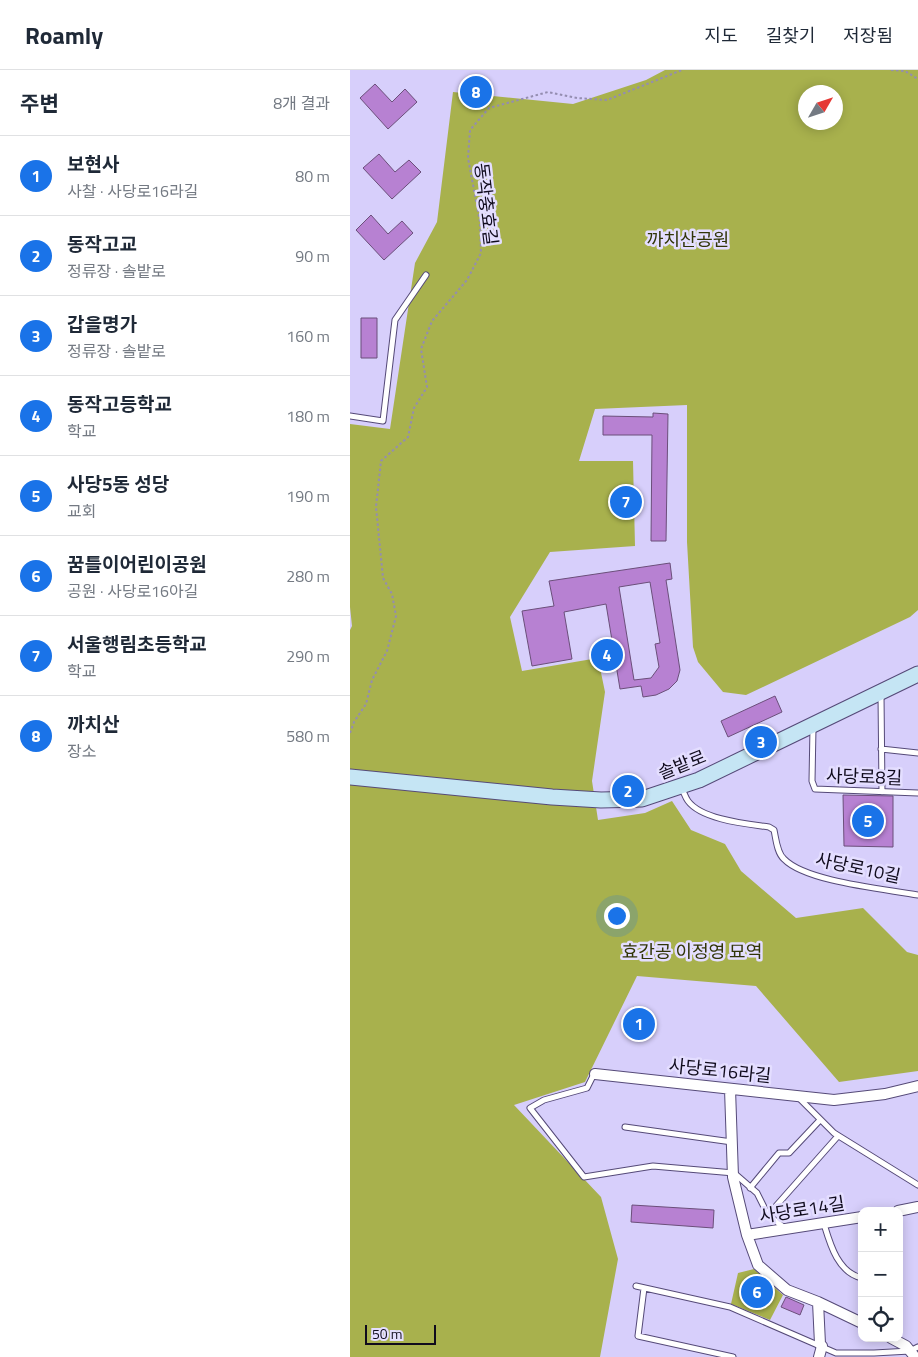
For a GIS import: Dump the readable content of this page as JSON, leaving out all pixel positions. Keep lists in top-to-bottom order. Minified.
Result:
{"streets":{"street":["솔밭로","사당로16라길","사당로14길"],"lane":["사당로8길","사당로10길"],"path":["동작충효길"]},"crossings":[["솔밭로","사당로8길"],["솔밭로","사당로10길"]],"parks":["까치산공원","효간공 이정영 묘역"],"scale_bar":"50 m","north":"top right","page":{"header":"Roamly","nav":["지도","길찾기","저장됨"],"heading":["주변","8개 결과"],"pins":["8","7","4","3","2","5","1","6"],"list":[{"mark":"1","name":"보현사","note":"사찰 · 사당로16라길","value":"80 m"},{"mark":"2","name":"동작고교","note":"정류장 · 솔밭로","value":"90 m"},{"mark":"3","name":"갑을명가","note":"정류장 · 솔밭로","value":"160 m"},{"mark":"4","name":"동작고등학교","note":"학교","value":"180 m"},{"mark":"5","name":"사당5동 성당","note":"교회","value":"190 m"},{"mark":"6","name":"꿈틀이어린이공원","note":"공원 · 사당로16아길","value":"280 m"},{"mark":"7","name":"서울행림초등학교","note":"학교","value":"290 m"},{"mark":"8","name":"까치산","note":"장소","value":"580 m"}],"map_buttons":["+","−"],"scale":"50 m"}}
